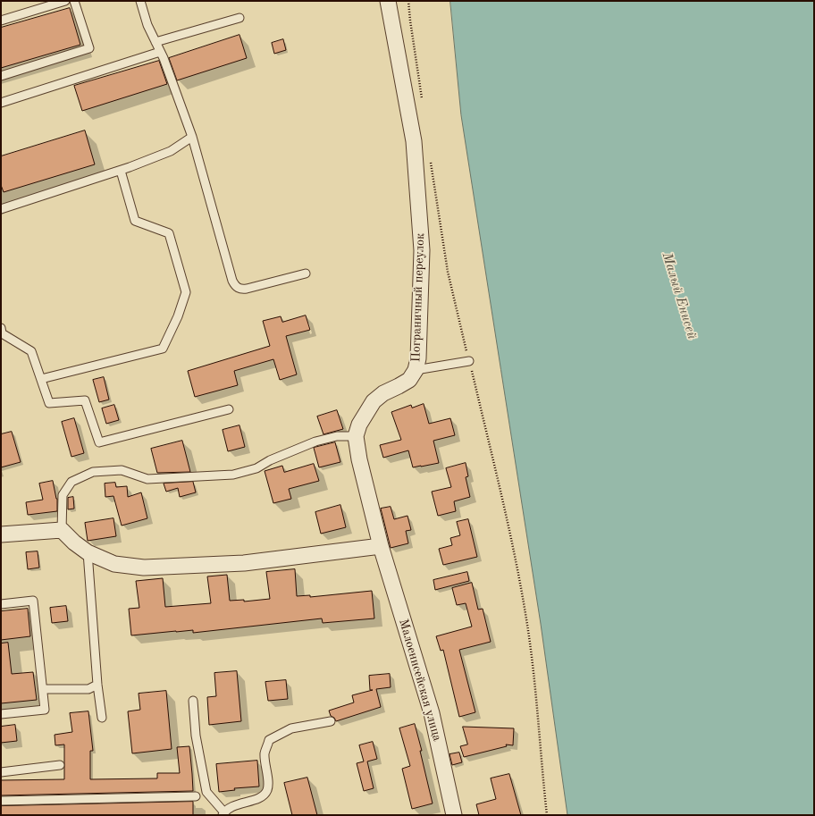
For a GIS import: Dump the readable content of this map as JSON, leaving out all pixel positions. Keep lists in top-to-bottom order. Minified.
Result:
{"streets":{"street":["Пограничный переулок","Малоенисейская улица"]},"crossings":[["Пограничный переулок","Малоенисейская улица"]],"water":["Малый Енисей"]}
